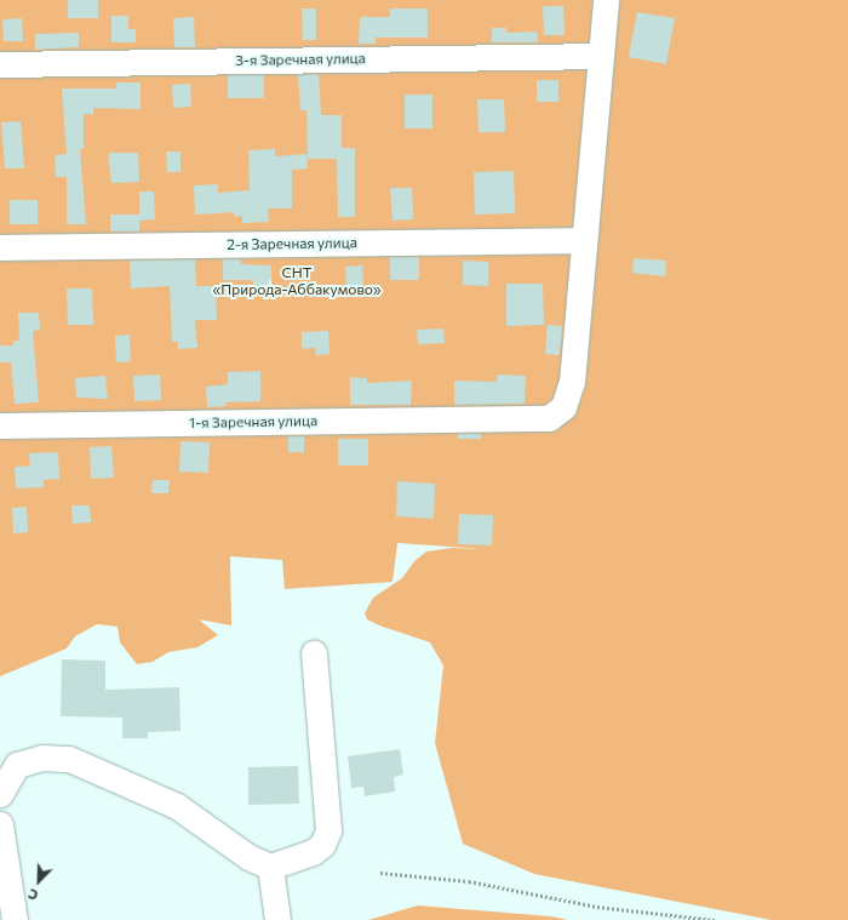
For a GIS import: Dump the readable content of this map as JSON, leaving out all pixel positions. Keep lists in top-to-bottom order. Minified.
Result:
{"streets":{"street":["3-я Заречная улица","2-я Заречная улица","1-я Заречная улица"]},"crossings":[["3-я Заречная улица","1-я Заречная улица"],["2-я Заречная улица","1-я Заречная улица"]],"parks":["СНТ «Природа-Аббакумово»"],"north":"bottom left"}
